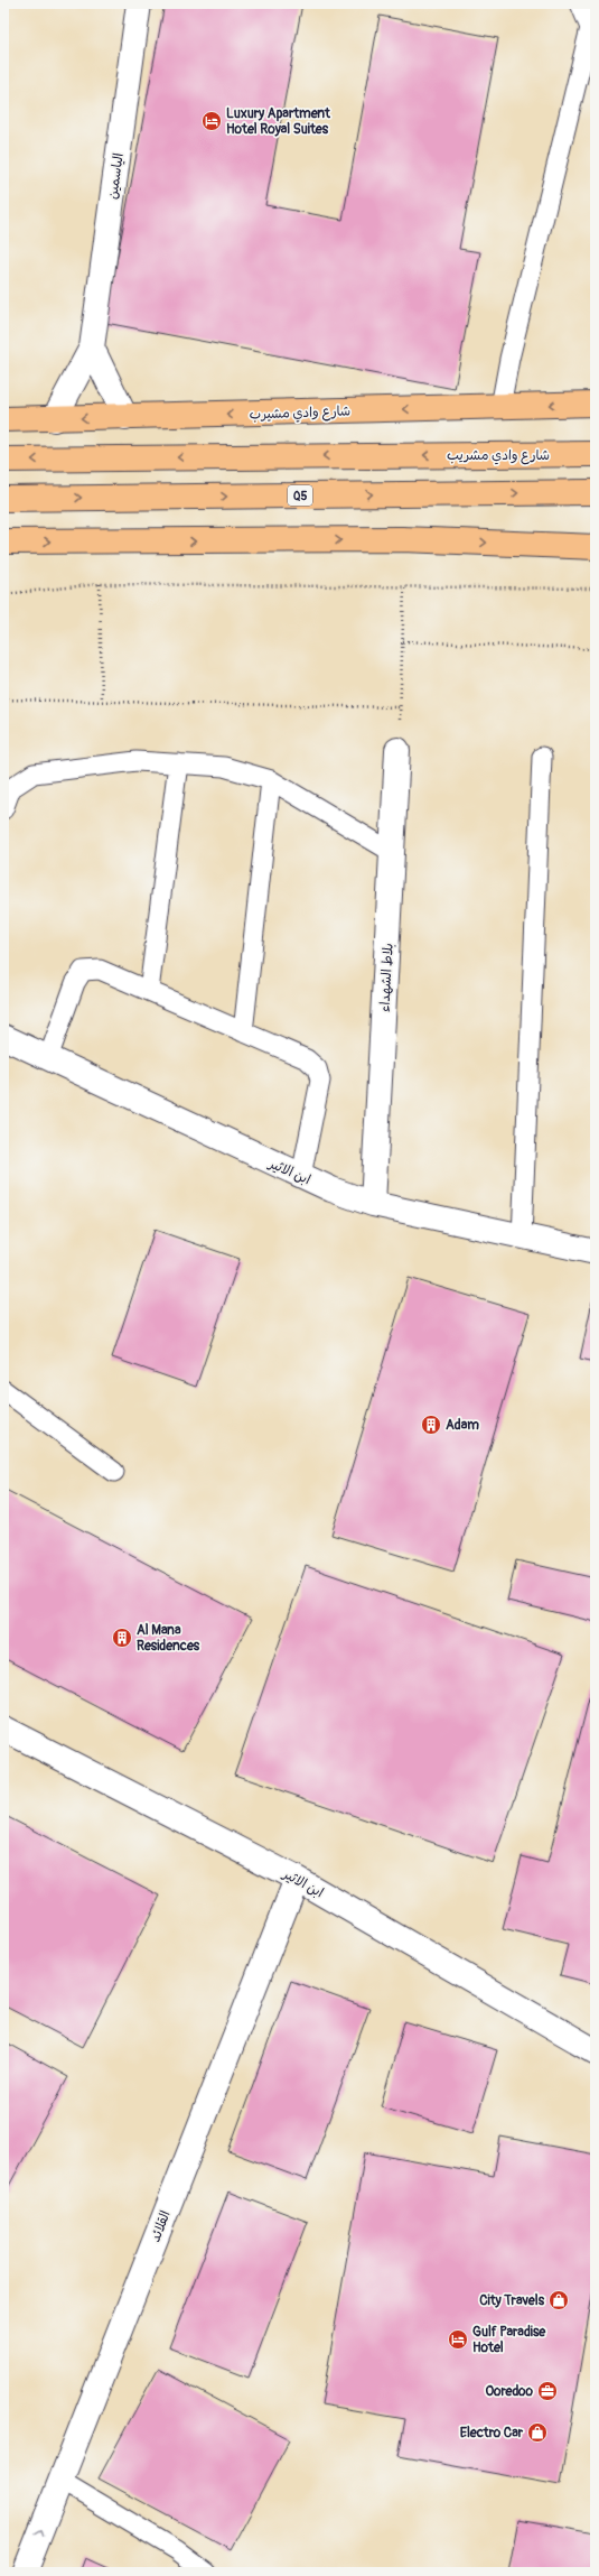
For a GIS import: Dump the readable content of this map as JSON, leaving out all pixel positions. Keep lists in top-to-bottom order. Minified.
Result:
{"streets":{"main road":["شارع وادي مشيرب","شارع وادي مشريب","Q5"],"street":["الياسمين","بلاط الشهداء","ابن الاثير","القلائد"]},"crossings":[["الياسمين","شارع وادي مشيرب"],["بلاط الشهداء","ابن الاثير"],["ابن الاثير","القلائد"]],"places":{"hotel":["Luxury Apartment Hotel Royal Suites","Gulf Paradise Hotel"],"building":["Adam","Al Mana Residences"],"shop":["City Travels","Electro Car"],"office":["Ooredoo"]}}
